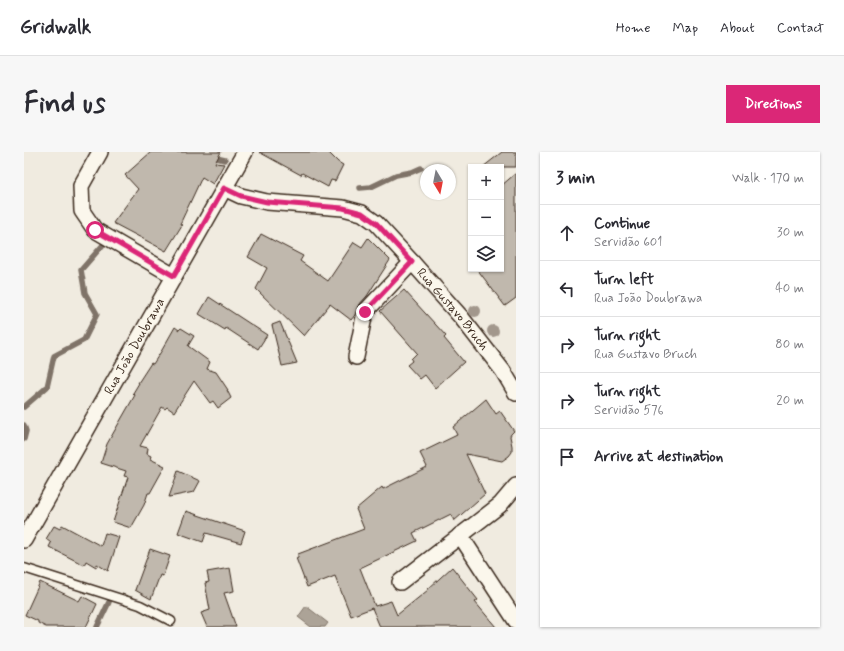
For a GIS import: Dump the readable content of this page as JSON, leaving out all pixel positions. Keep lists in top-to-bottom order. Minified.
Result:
{"streets":{"street":["Rua Gustavo Bruch","Rua João Doubrawa"]},"crossings":[["Rua Gustavo Bruch","Rua João Doubrawa"]],"north":"bottom","page":{"header":"Gridwalk","nav":["Home","Map","About","Contact"],"buttons":"Directions","title":"Find us","heading":["3 min","Walk · 170 m"],"map_buttons":["+","−"],"list":[["Continue","Servidão 601","30 m"],["Turn left","Rua João Doubrawa","40 m"],["Turn right","Rua Gustavo Bruch","80 m"],["Turn right","Servidão 576","20 m"],"Arrive at destination"]}}
